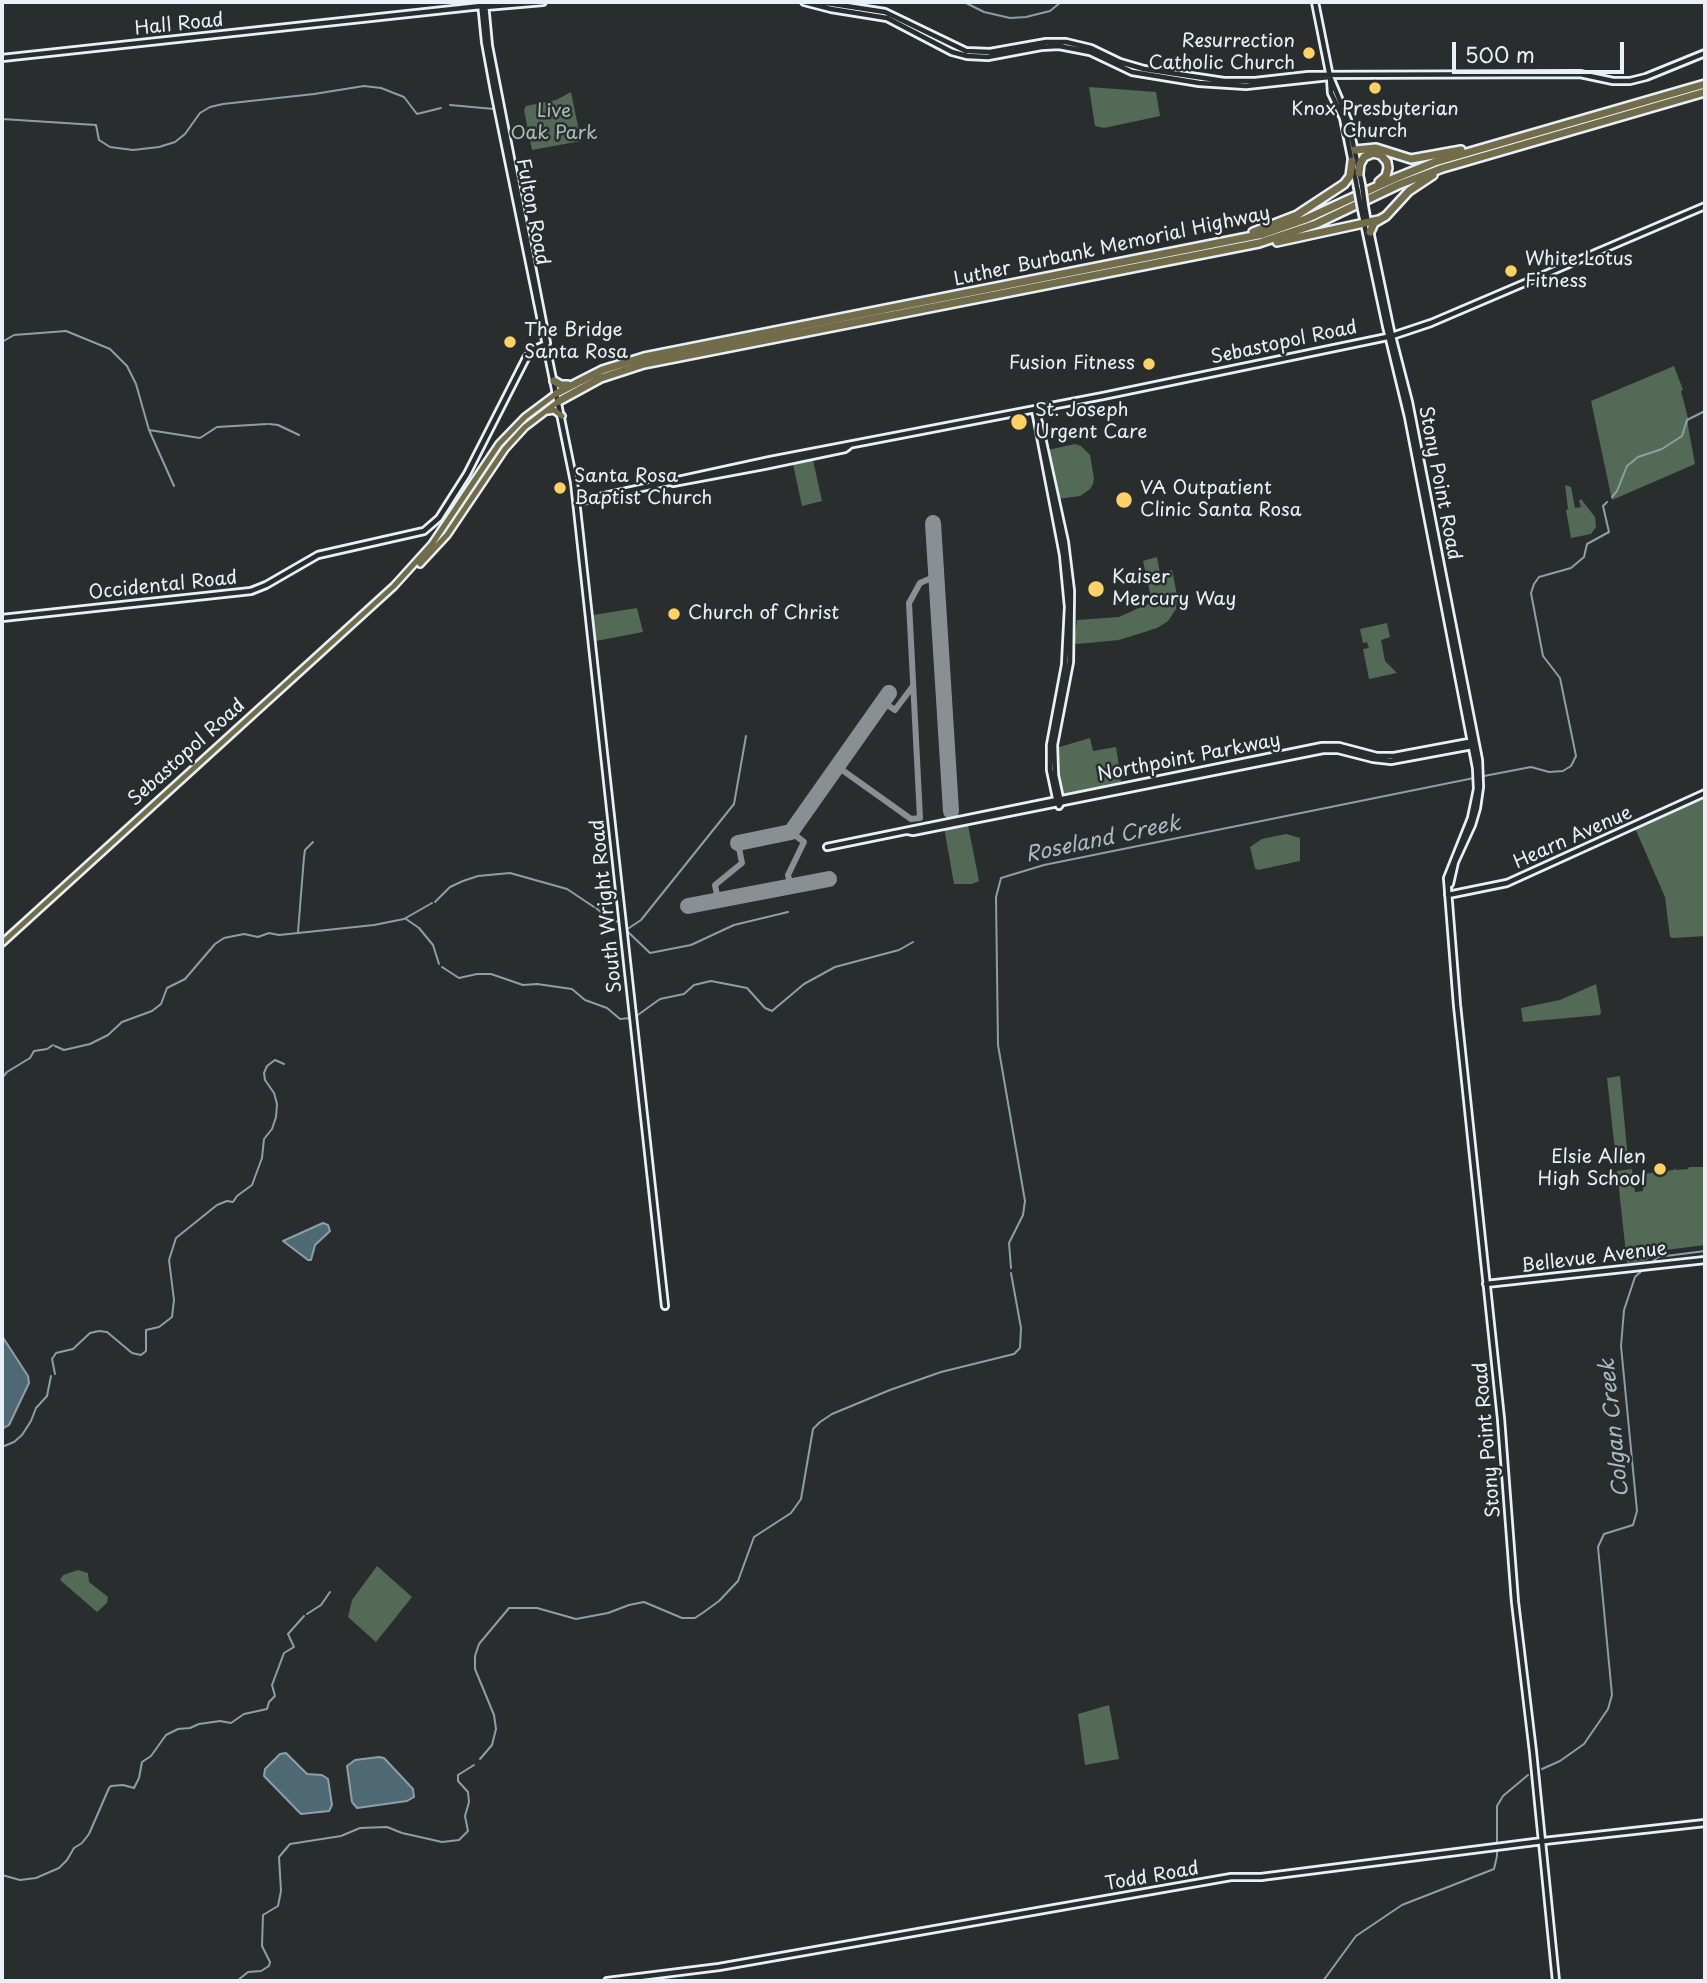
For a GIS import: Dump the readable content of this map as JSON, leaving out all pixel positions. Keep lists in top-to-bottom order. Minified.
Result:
{"streets":{"highway":["Luther Burbank Memorial Highway"],"main road":["Hall Road","Fulton Road","Sebastopol Road","Stony Point Road","Occidental Road","Northpoint Parkway","Hearn Avenue","South Wright Road","Bellevue Avenue","Todd Road"]},"crossings":[["Hall Road","Fulton Road"],["Fulton Road","Luther Burbank Memorial Highway"],["Fulton Road","Sebastopol Road"],["Fulton Road","Occidental Road"],["Fulton Road","South Wright Road"],["Luther Burbank Memorial Highway","Sebastopol Road"],["Sebastopol Road","Stony Point Road"],["Sebastopol Road","South Wright Road"],["Stony Point Road","Northpoint Parkway"],["Stony Point Road","Hearn Avenue"],["Stony Point Road","Bellevue Avenue"],["Stony Point Road","Todd Road"]],"water":["Roseland Creek","Colgan Creek"],"parks":["Live Oak Park"],"places":["Resurrection Catholic Church","Knox Presbyterian Church","White Lotus Fitness","The Bridge Santa Rosa","Fusion Fitness","St. Joseph Urgent Care","Santa Rosa Baptist Church","VA Outpatient Clinic Santa Rosa","Kaiser Mercury Way","Church of Christ","Elsie Allen High School"],"scale_bar":"500 m"}
